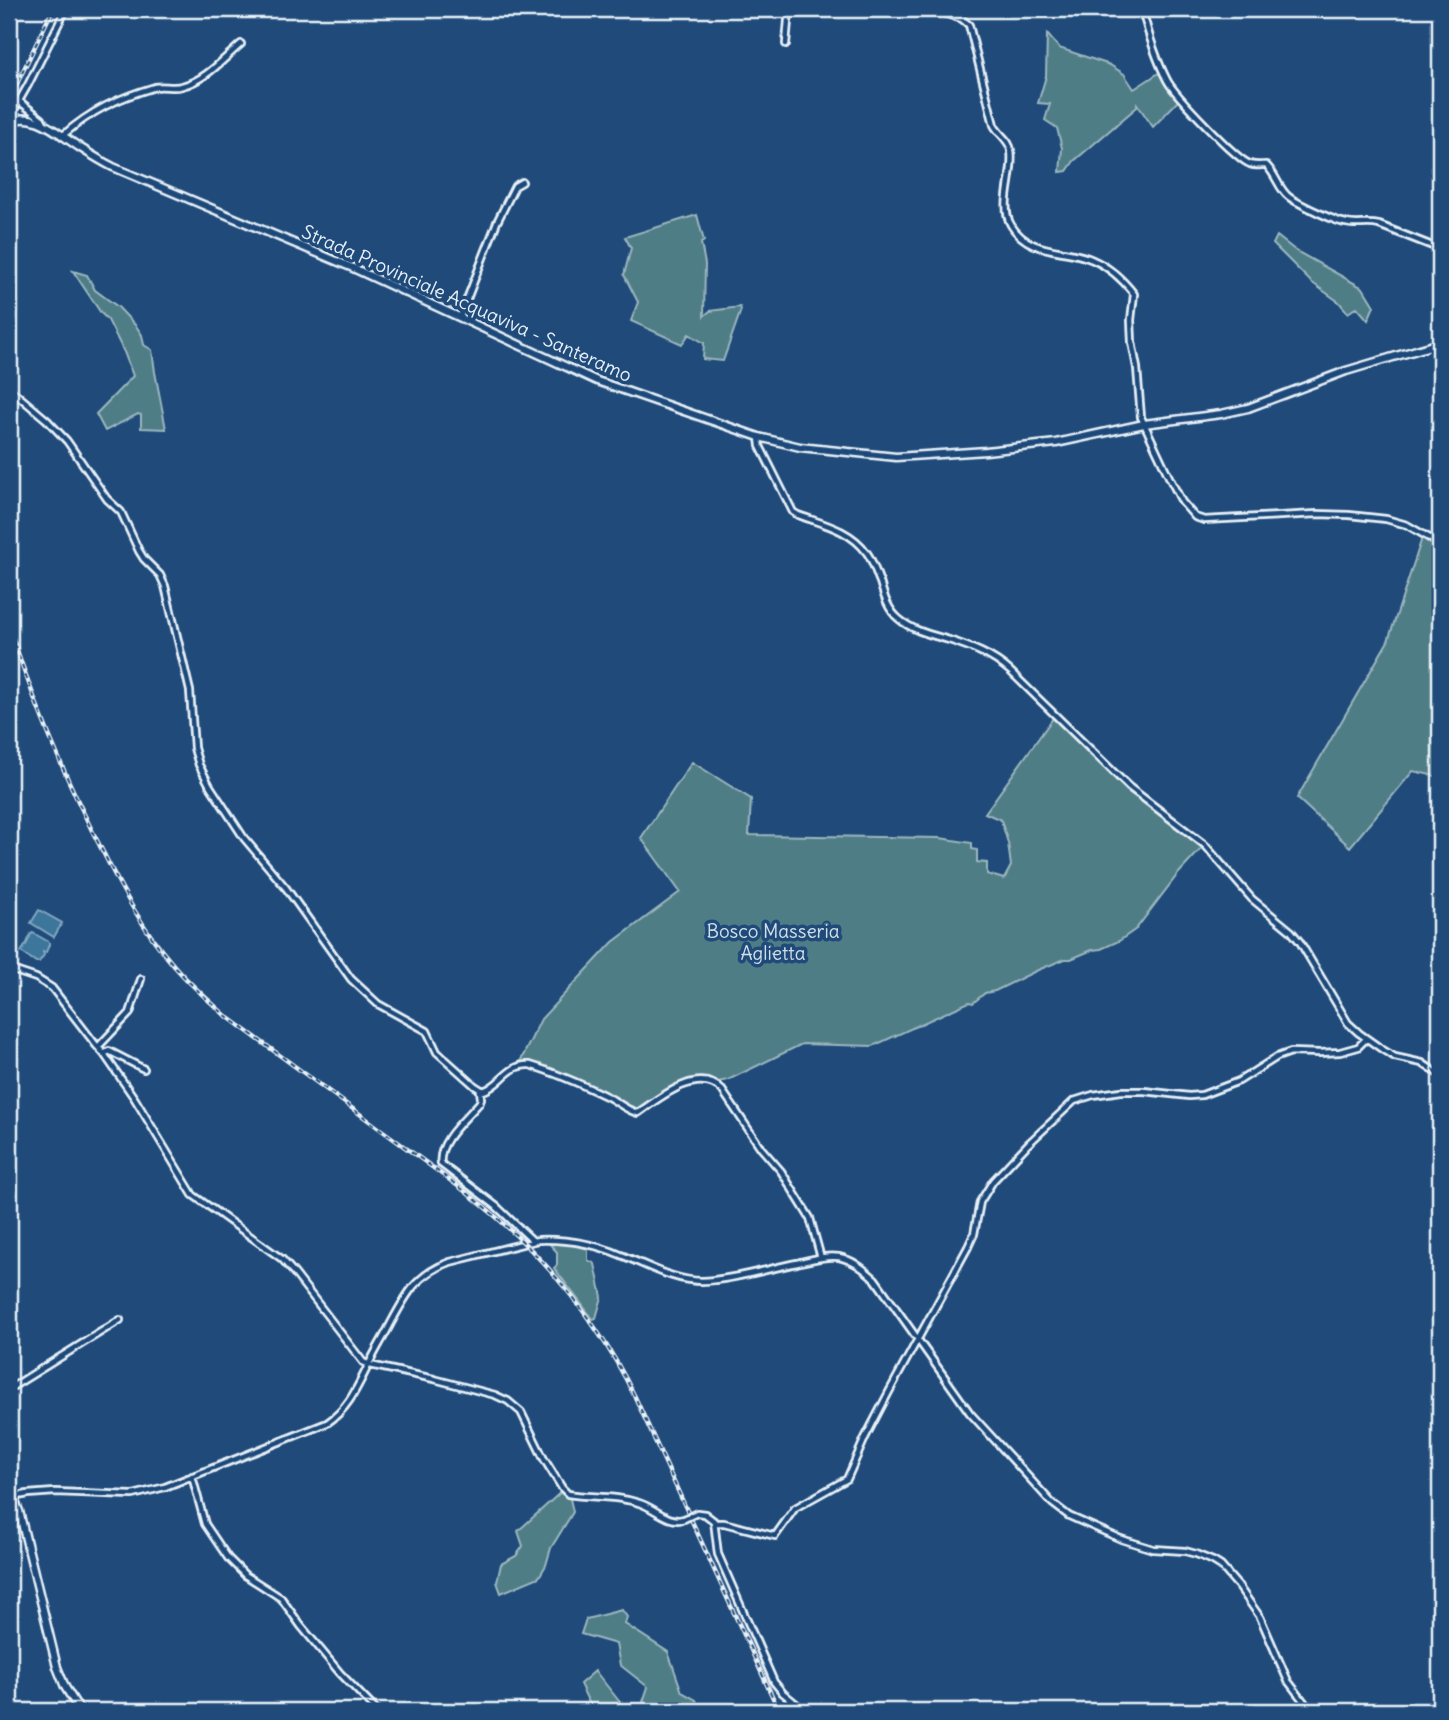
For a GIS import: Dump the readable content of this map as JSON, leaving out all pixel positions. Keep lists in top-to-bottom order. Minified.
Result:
{"streets":{"main road":["Strada Provinciale Acquaviva - Santeramo"]},"parks":["Bosco Masseria Aglietta"]}
